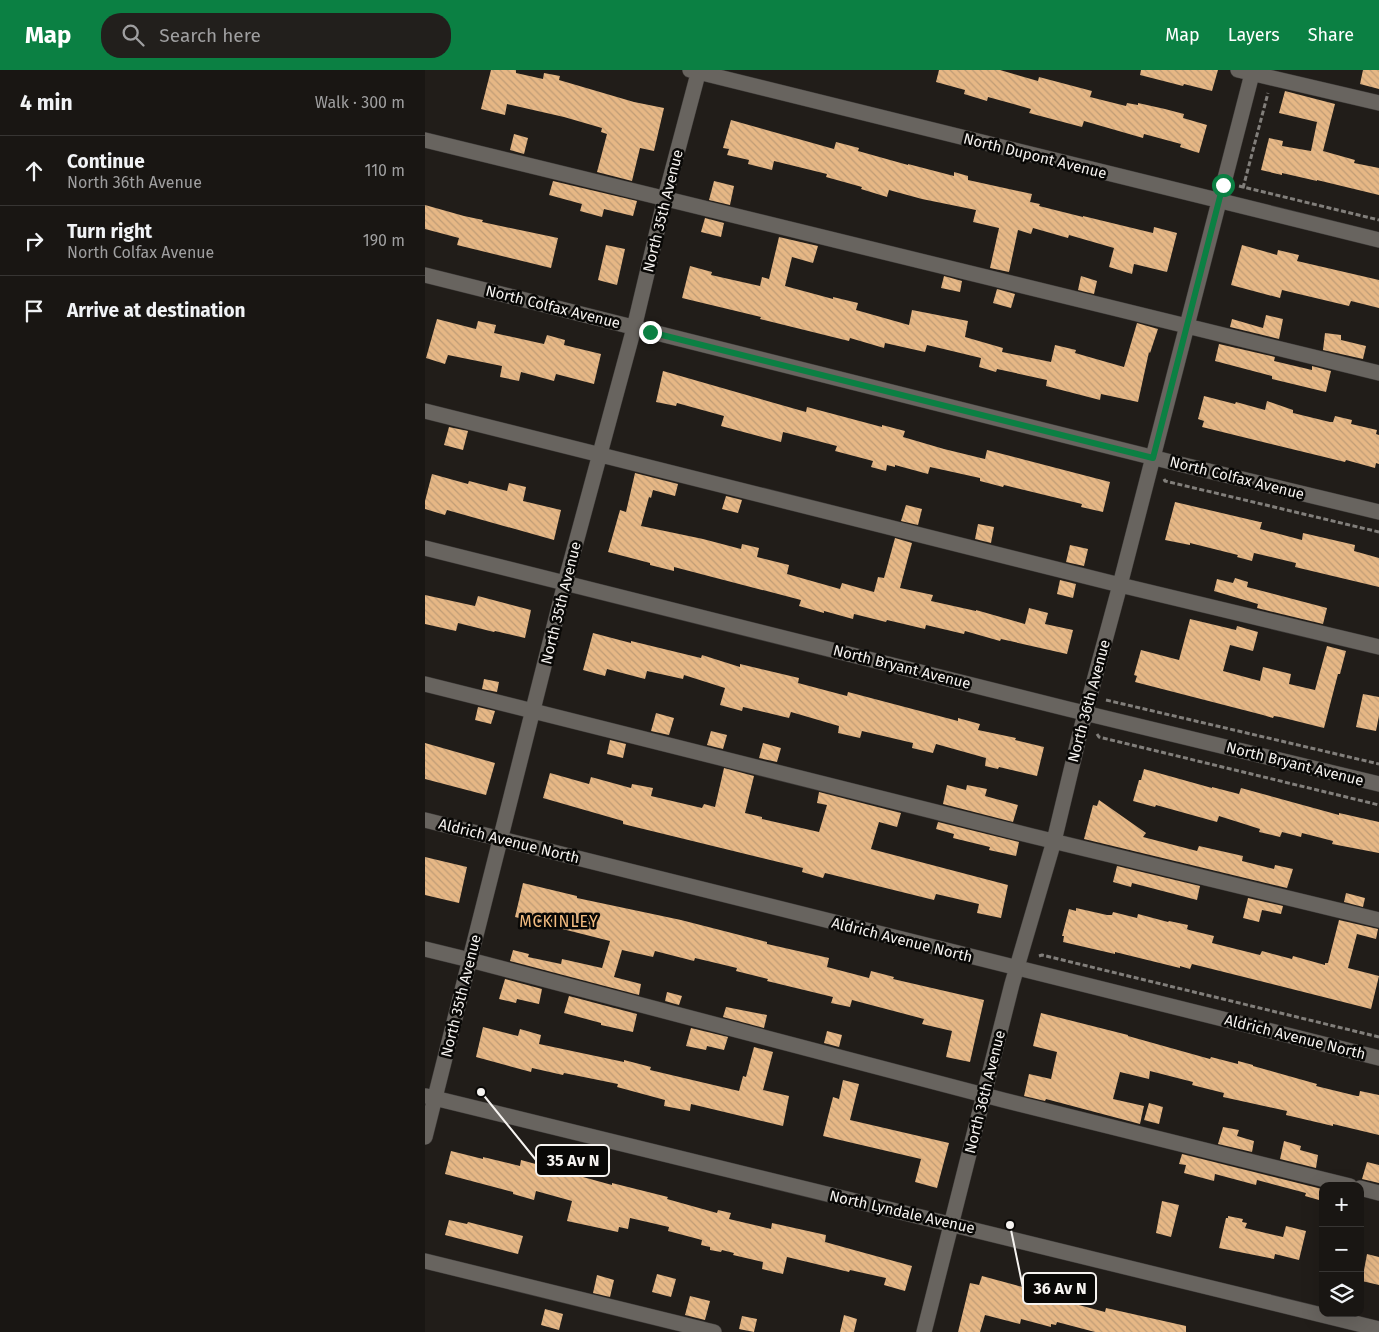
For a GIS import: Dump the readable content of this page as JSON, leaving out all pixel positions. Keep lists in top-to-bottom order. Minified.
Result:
{"streets":{"street":["North Dupont Avenue","North 35th Avenue","North Colfax Avenue","North Bryant Avenue","North 36th Avenue","Aldrich Avenue North","North Lyndale Avenue"]},"crossings":[["North Dupont Avenue","North 35th Avenue"],["North Dupont Avenue","North 36th Avenue"],["North 35th Avenue","North Colfax Avenue"],["North 35th Avenue","North Bryant Avenue"],["North 35th Avenue","Aldrich Avenue North"],["North 35th Avenue","North Lyndale Avenue"],["North Colfax Avenue","North 36th Avenue"],["North Bryant Avenue","North 36th Avenue"],["North 36th Avenue","Aldrich Avenue North"],["North 36th Avenue","North Lyndale Avenue"]],"districts":["MCKINLEY"],"places":["35 Av N","36 Av N"],"page":{"header":"Map","search":"Search here","nav":["Map","Layers","Share"],"heading":["4 min","Walk · 300 m"],"list":[["Continue","North 36th Avenue","110 m"],["Turn right","North Colfax Avenue","190 m"],"Arrive at destination"],"map_buttons":["+","−"]}}
